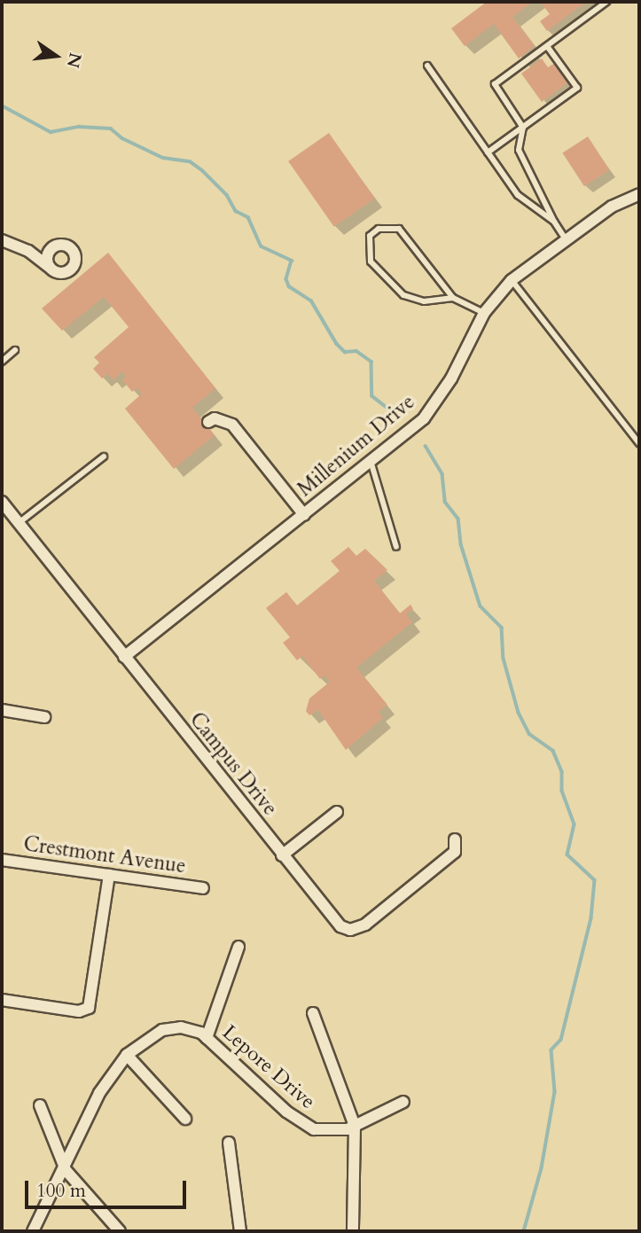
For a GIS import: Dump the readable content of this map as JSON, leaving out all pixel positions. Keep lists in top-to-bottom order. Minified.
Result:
{"streets":{"street":["Millenium Drive","Campus Drive","Crestmont Avenue","Lepore Drive"]},"crossings":[["Millenium Drive","Campus Drive"]],"scale_bar":"100 m","north":"right"}
